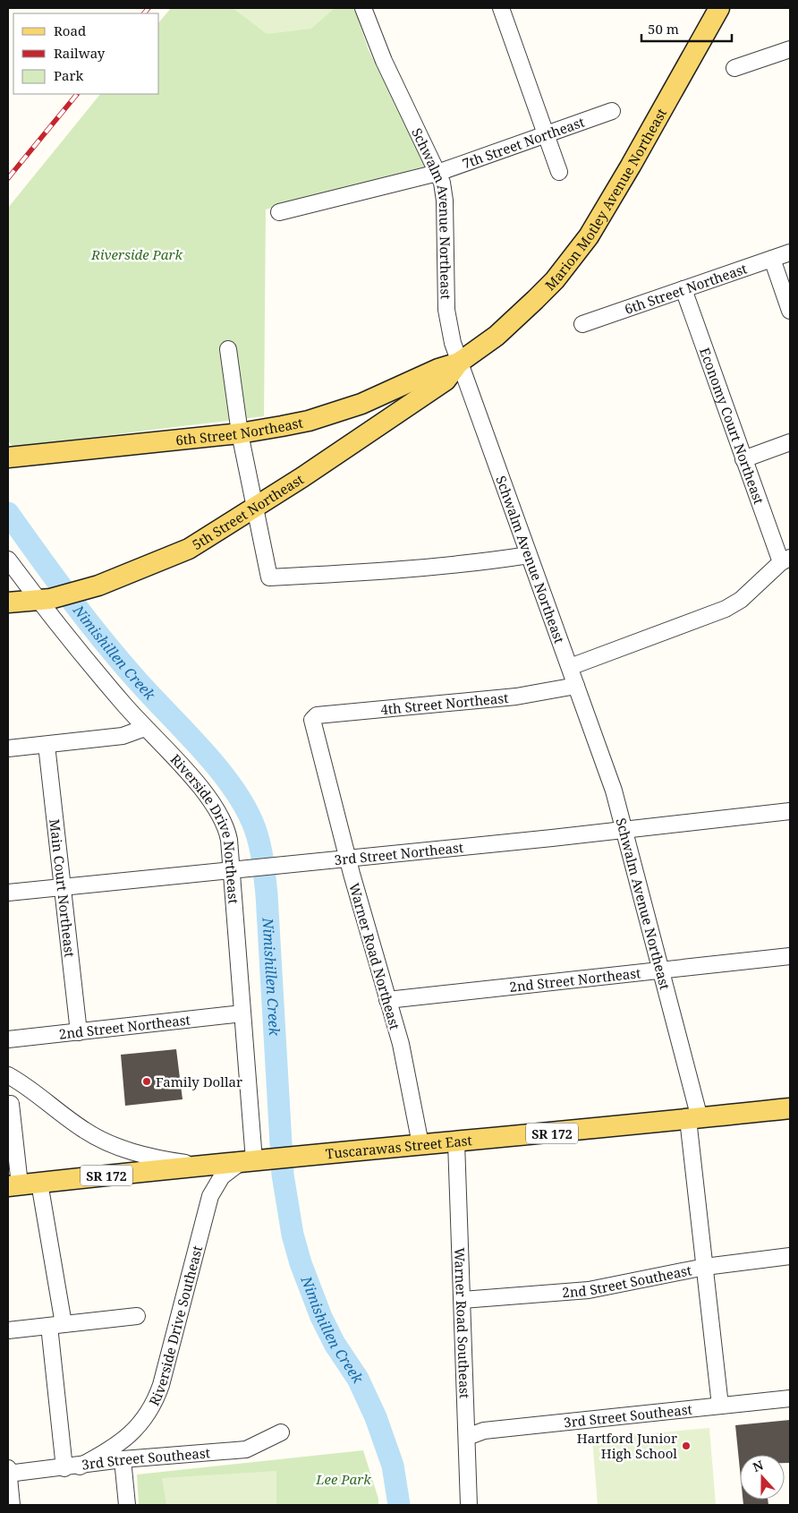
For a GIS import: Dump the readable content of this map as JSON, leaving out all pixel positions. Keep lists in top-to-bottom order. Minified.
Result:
{"streets":{"main road":["Marion Motley Avenue Northeast","6th Street Northeast","5th Street Northeast","SR 172","Tuscarawas Street East"],"street":["7th Street Northeast","Schwalm Avenue Northeast","Economy Court Northeast","4th Street Northeast","Riverside Drive Northeast","3rd Street Northeast","Main Court Northeast","Warner Road Northeast","2nd Street Northeast","2nd Street Southeast","Warner Road Southeast","Riverside Drive Southeast","3rd Street Southeast"]},"crossings":[["7th Street Northeast","Schwalm Avenue Northeast"],["Marion Motley Avenue Northeast","Schwalm Avenue Northeast"],["Marion Motley Avenue Northeast","6th Street Northeast"],["Marion Motley Avenue Northeast","5th Street Northeast"],["Schwalm Avenue Northeast","6th Street Northeast"],["Schwalm Avenue Northeast","5th Street Northeast"],["Schwalm Avenue Northeast","4th Street Northeast"],["Schwalm Avenue Northeast","3rd Street Northeast"],["Schwalm Avenue Northeast","2nd Street Northeast"],["Schwalm Avenue Northeast","Tuscarawas Street East"],["Schwalm Avenue Northeast","2nd Street Southeast"],["Schwalm Avenue Northeast","3rd Street Southeast"],["6th Street Northeast","Economy Court Northeast"],["6th Street Northeast","5th Street Northeast"],["5th Street Northeast","Riverside Drive Northeast"],["4th Street Northeast","Warner Road Northeast"],["Riverside Drive Northeast","3rd Street Northeast"],["Riverside Drive Northeast","2nd Street Northeast"],["Riverside Drive Northeast","Tuscarawas Street East"],["Riverside Drive Northeast","Riverside Drive Southeast"],["3rd Street Northeast","Main Court Northeast"],["3rd Street Northeast","Warner Road Northeast"],["Main Court Northeast","2nd Street Northeast"],["Warner Road Northeast","2nd Street Northeast"],["Warner Road Northeast","Tuscarawas Street East"],["Tuscarawas Street East","Warner Road Southeast"],["Tuscarawas Street East","Riverside Drive Southeast"],["2nd Street Southeast","Warner Road Southeast"],["Warner Road Southeast","3rd Street Southeast"],["Riverside Drive Southeast","3rd Street Southeast"]],"water":["Nimishillen Creek"],"parks":["Riverside Park","Lee Park"],"places":["Family Dollar","Hartford Junior High School"],"legend":["Road","Railway","Park"],"scale_bar":"50 m","north":"top"}
